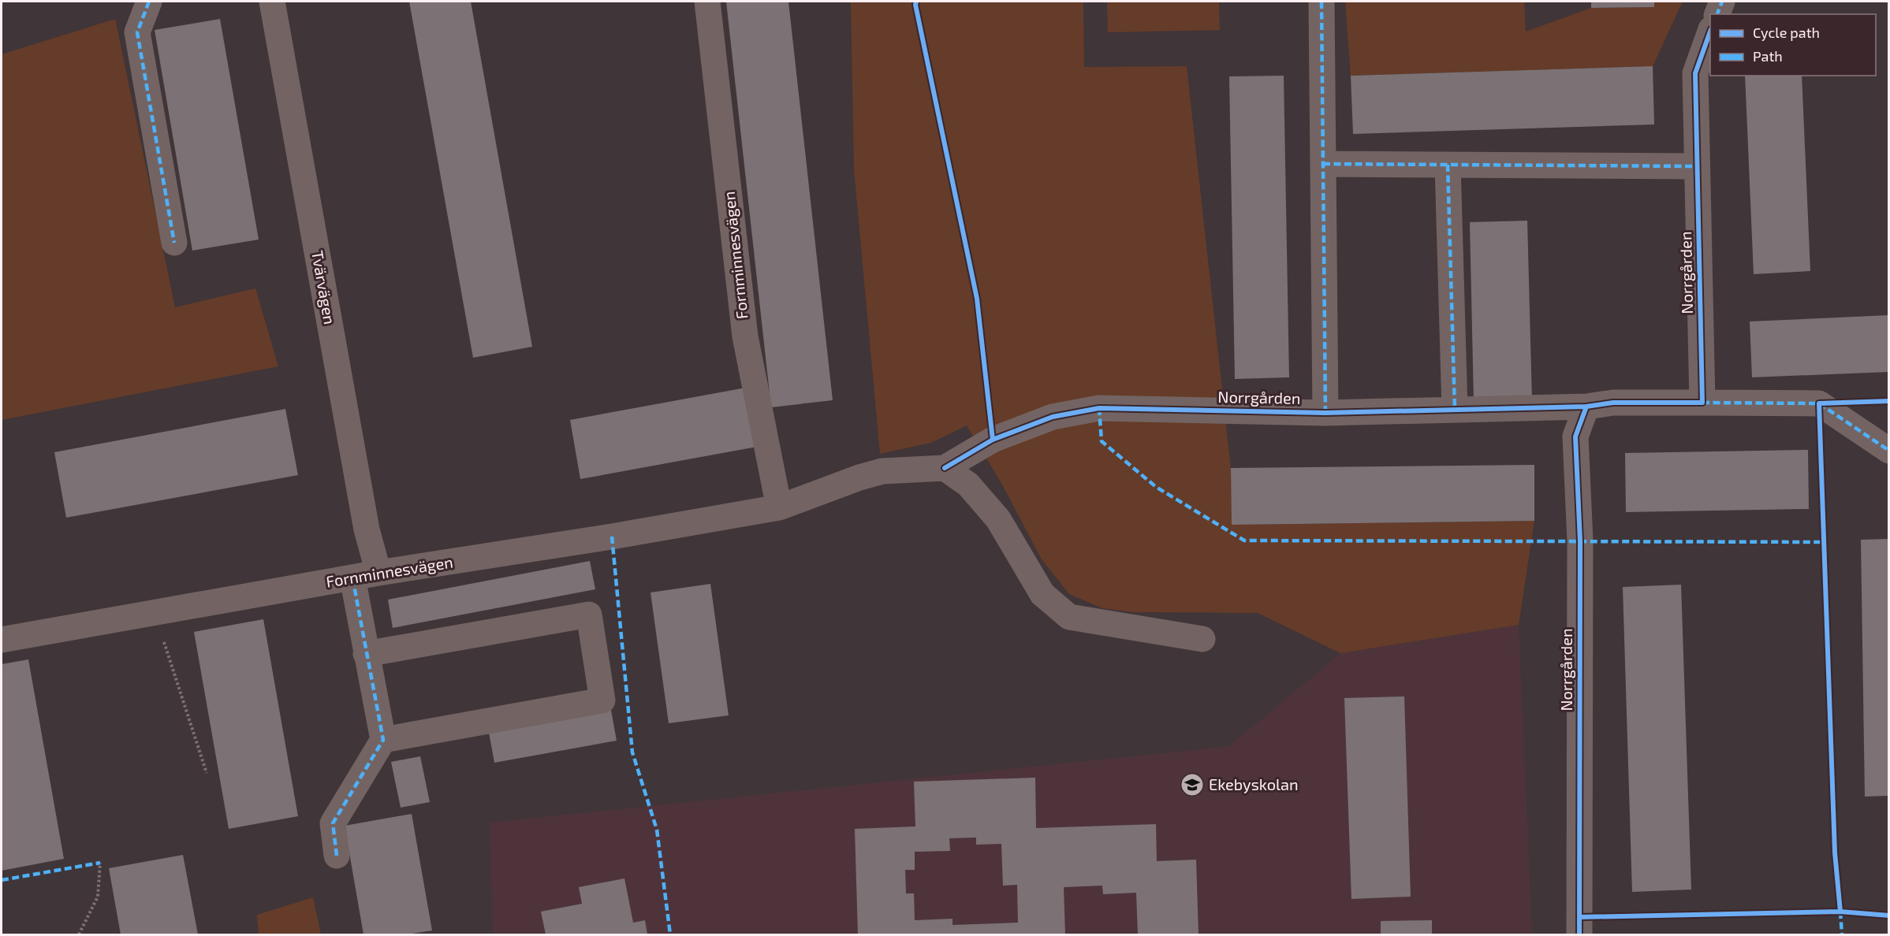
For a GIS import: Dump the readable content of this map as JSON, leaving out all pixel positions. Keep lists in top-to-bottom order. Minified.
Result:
{"streets":{"street":["Fornminnesvägen","Norrgården","Tvärvägen"]},"crossings":[["Fornminnesvägen","Norrgården"],["Fornminnesvägen","Tvärvägen"]],"places":{"school or university":["Ekebyskolan"]},"legend":["Cycle path","Path"]}
